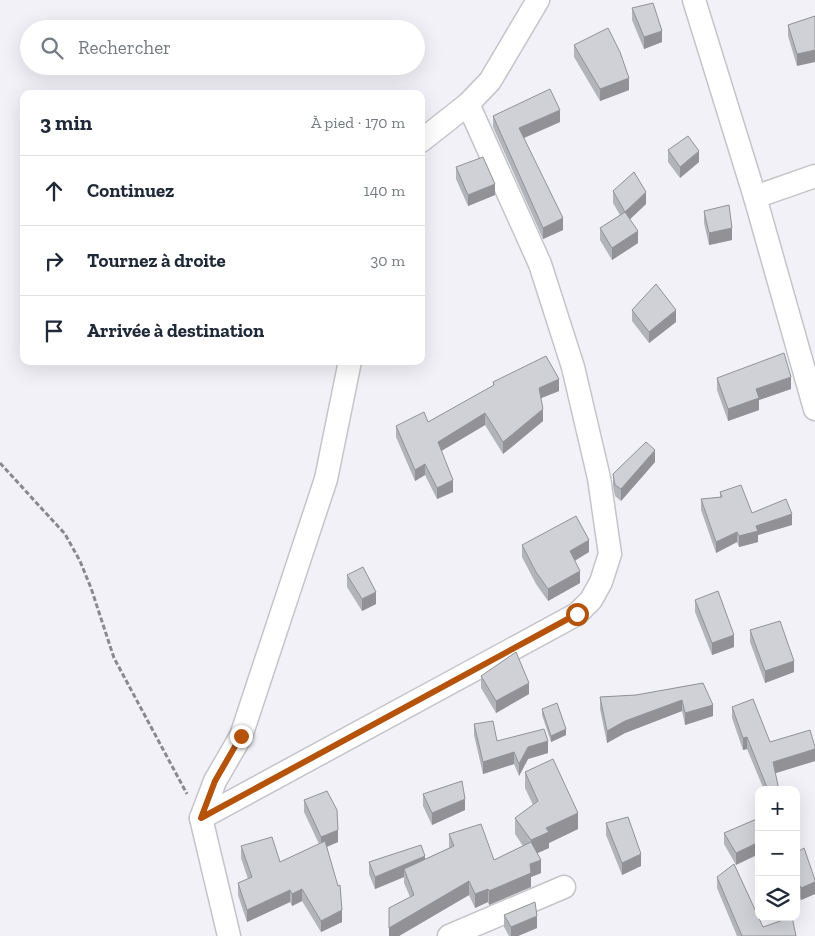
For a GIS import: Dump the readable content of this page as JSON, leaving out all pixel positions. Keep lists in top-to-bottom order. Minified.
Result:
{"page":{"search":"Rechercher","heading":["3 min","À pied · 170 m"],"list":[["Continuez","140 m"],["Tournez à droite","30 m"],"Arrivée à destination"],"map_buttons":["+","−"]}}
